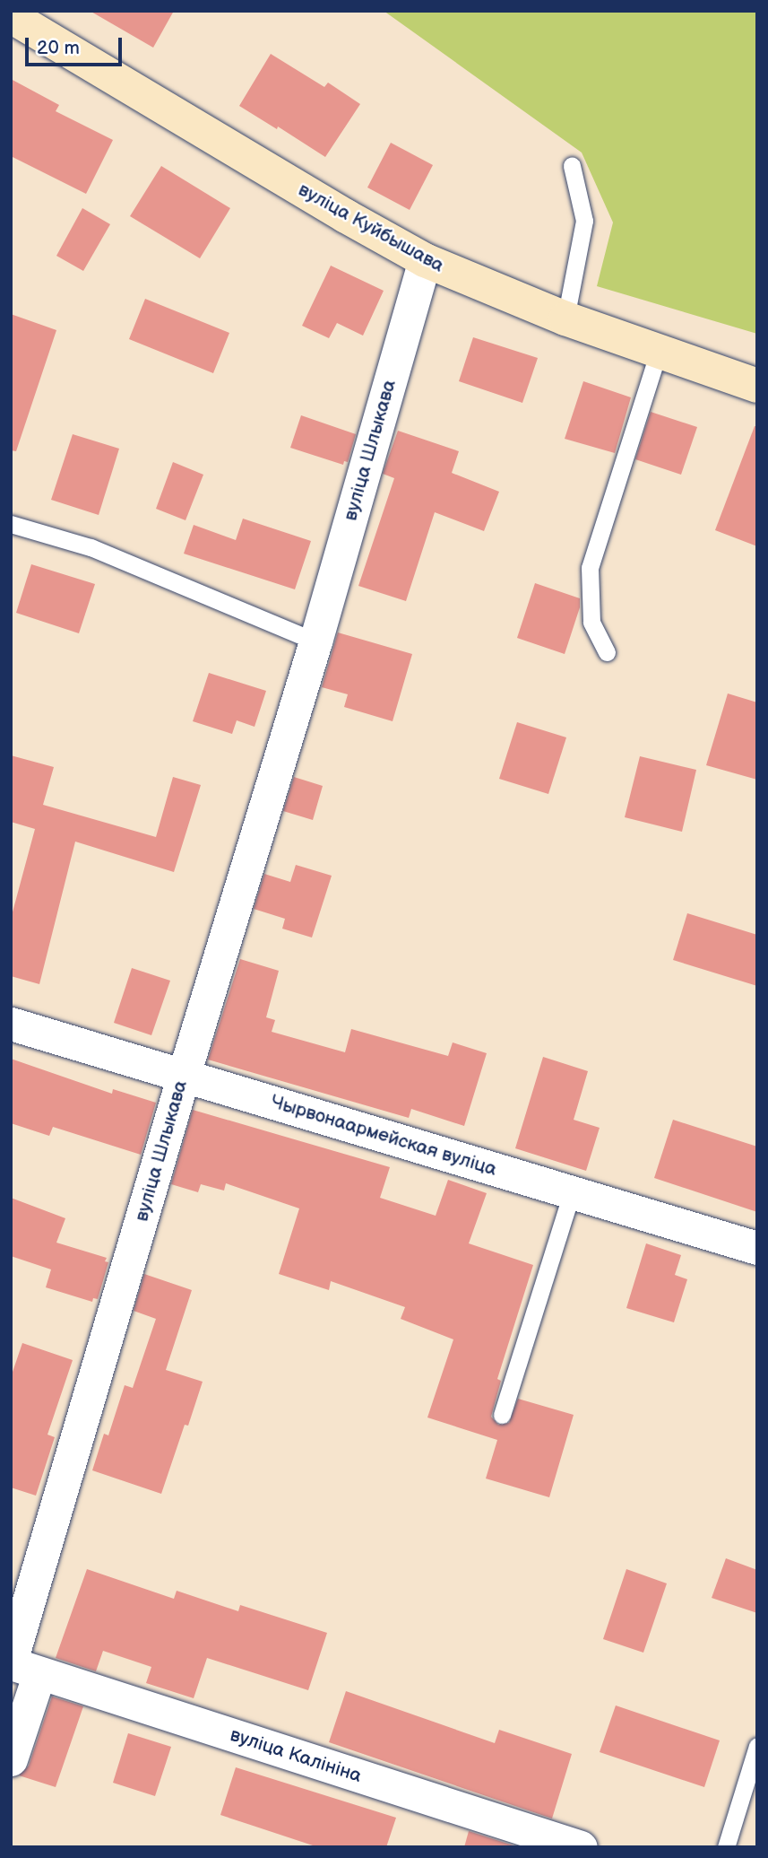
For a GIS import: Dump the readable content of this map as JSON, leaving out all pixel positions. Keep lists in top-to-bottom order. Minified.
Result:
{"streets":{"main road":["вуліца Куйбышава"],"street":["вуліца Шлыкава","Чырвонаармейская вуліца","вуліца Калініна"]},"crossings":[["вуліца Куйбышава","вуліца Шлыкава"],["вуліца Шлыкава","Чырвонаармейская вуліца"],["вуліца Шлыкава","вуліца Калініна"]],"scale_bar":"20 m"}
